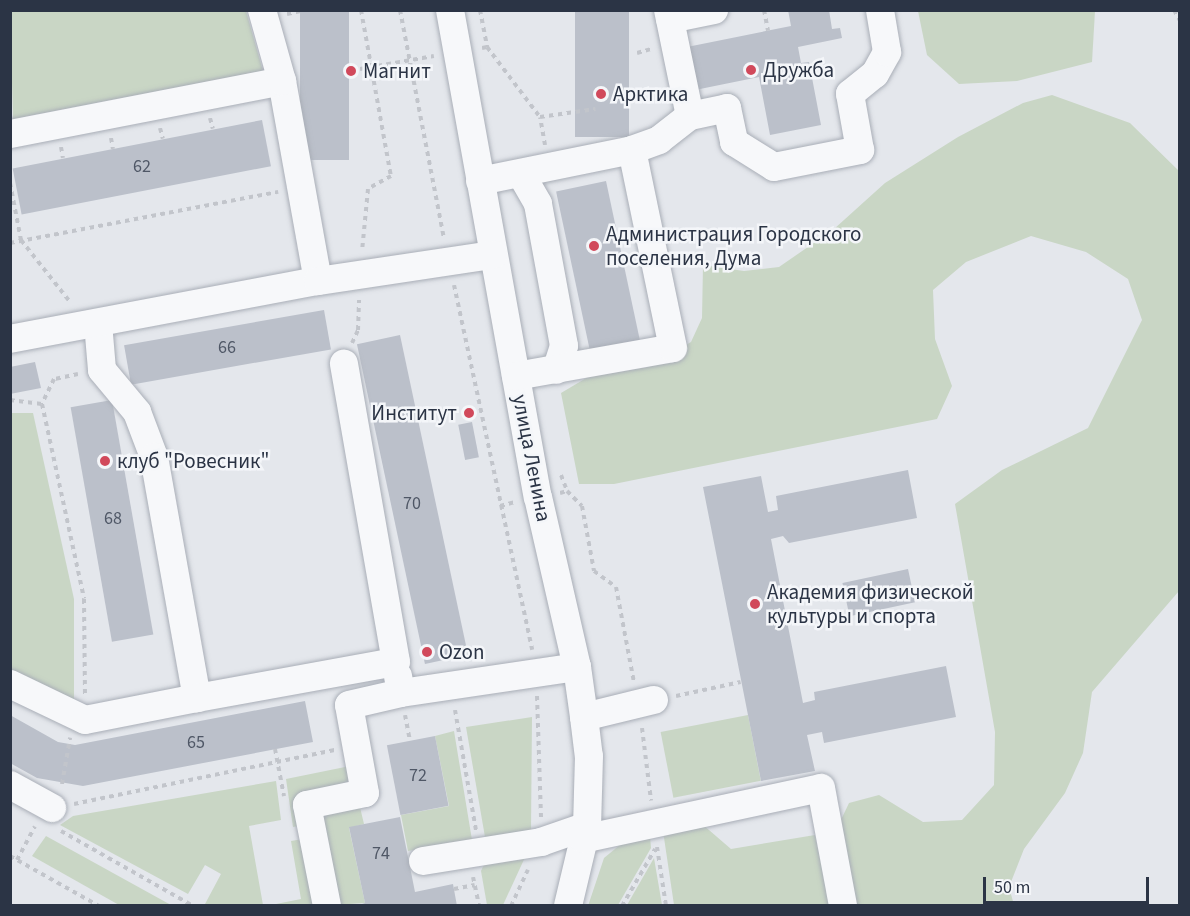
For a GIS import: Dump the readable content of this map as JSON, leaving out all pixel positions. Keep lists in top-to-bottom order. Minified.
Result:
{"streets":{"street":["улица Ленина"]},"places":["Дружба","Магнит","Арктика","Администрация Городского поселения, Дума","Институт","клуб \"Ровесник\"","Академия физической культуры и спорта","Ozon"],"house_numbers":["62","66","70","68","65","72","74"],"scale_bar":"50 m"}
